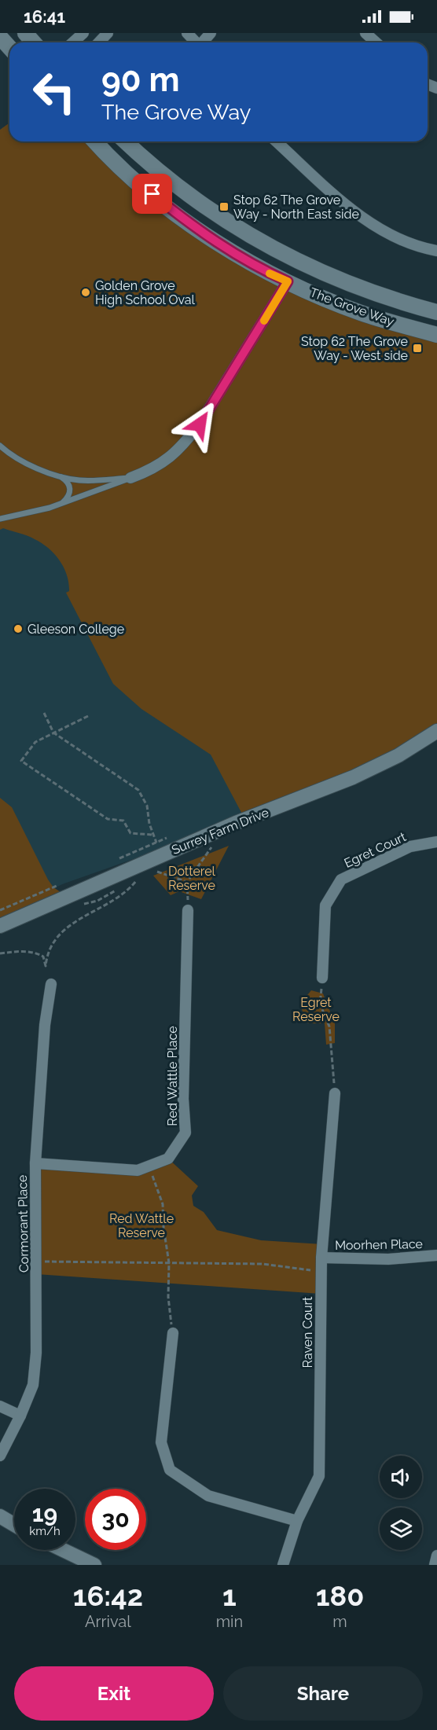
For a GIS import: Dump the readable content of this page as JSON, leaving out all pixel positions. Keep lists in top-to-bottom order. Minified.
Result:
{"streets":{"main road":["The Grove Way"],"street":["Surrey Farm Drive","Egret Court","Red Wattle Place","Cormorant Place","Moorhen Place","Raven Court"]},"crossings":[["Red Wattle Place","Cormorant Place"],["Moorhen Place","Raven Court"]],"parks":["Dotterel Reserve","Egret Reserve","Red Wattle Reserve"],"places":{"transit":["Stop 62 The Grove Way - North East side","Stop 62 The Grove Way - West side"],"other":["Golden Grove High School Oval","Gleeson College"]},"page":{"status":"16:41","turn":["90 m","The Grove Way"],"speed":"19 km/h","limit":"30","eta":["16:42","Arrival","1","min","180","m"],"buttons":["Exit","Share"]}}
